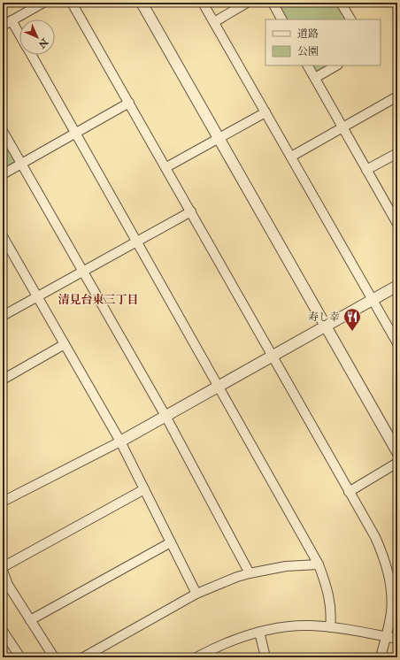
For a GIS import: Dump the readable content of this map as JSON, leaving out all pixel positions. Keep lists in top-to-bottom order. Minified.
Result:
{"districts":["清見台東三丁目"],"places":{"restaurant":["寿し幸"]},"legend":["道路","公園"],"north":"bottom right"}
